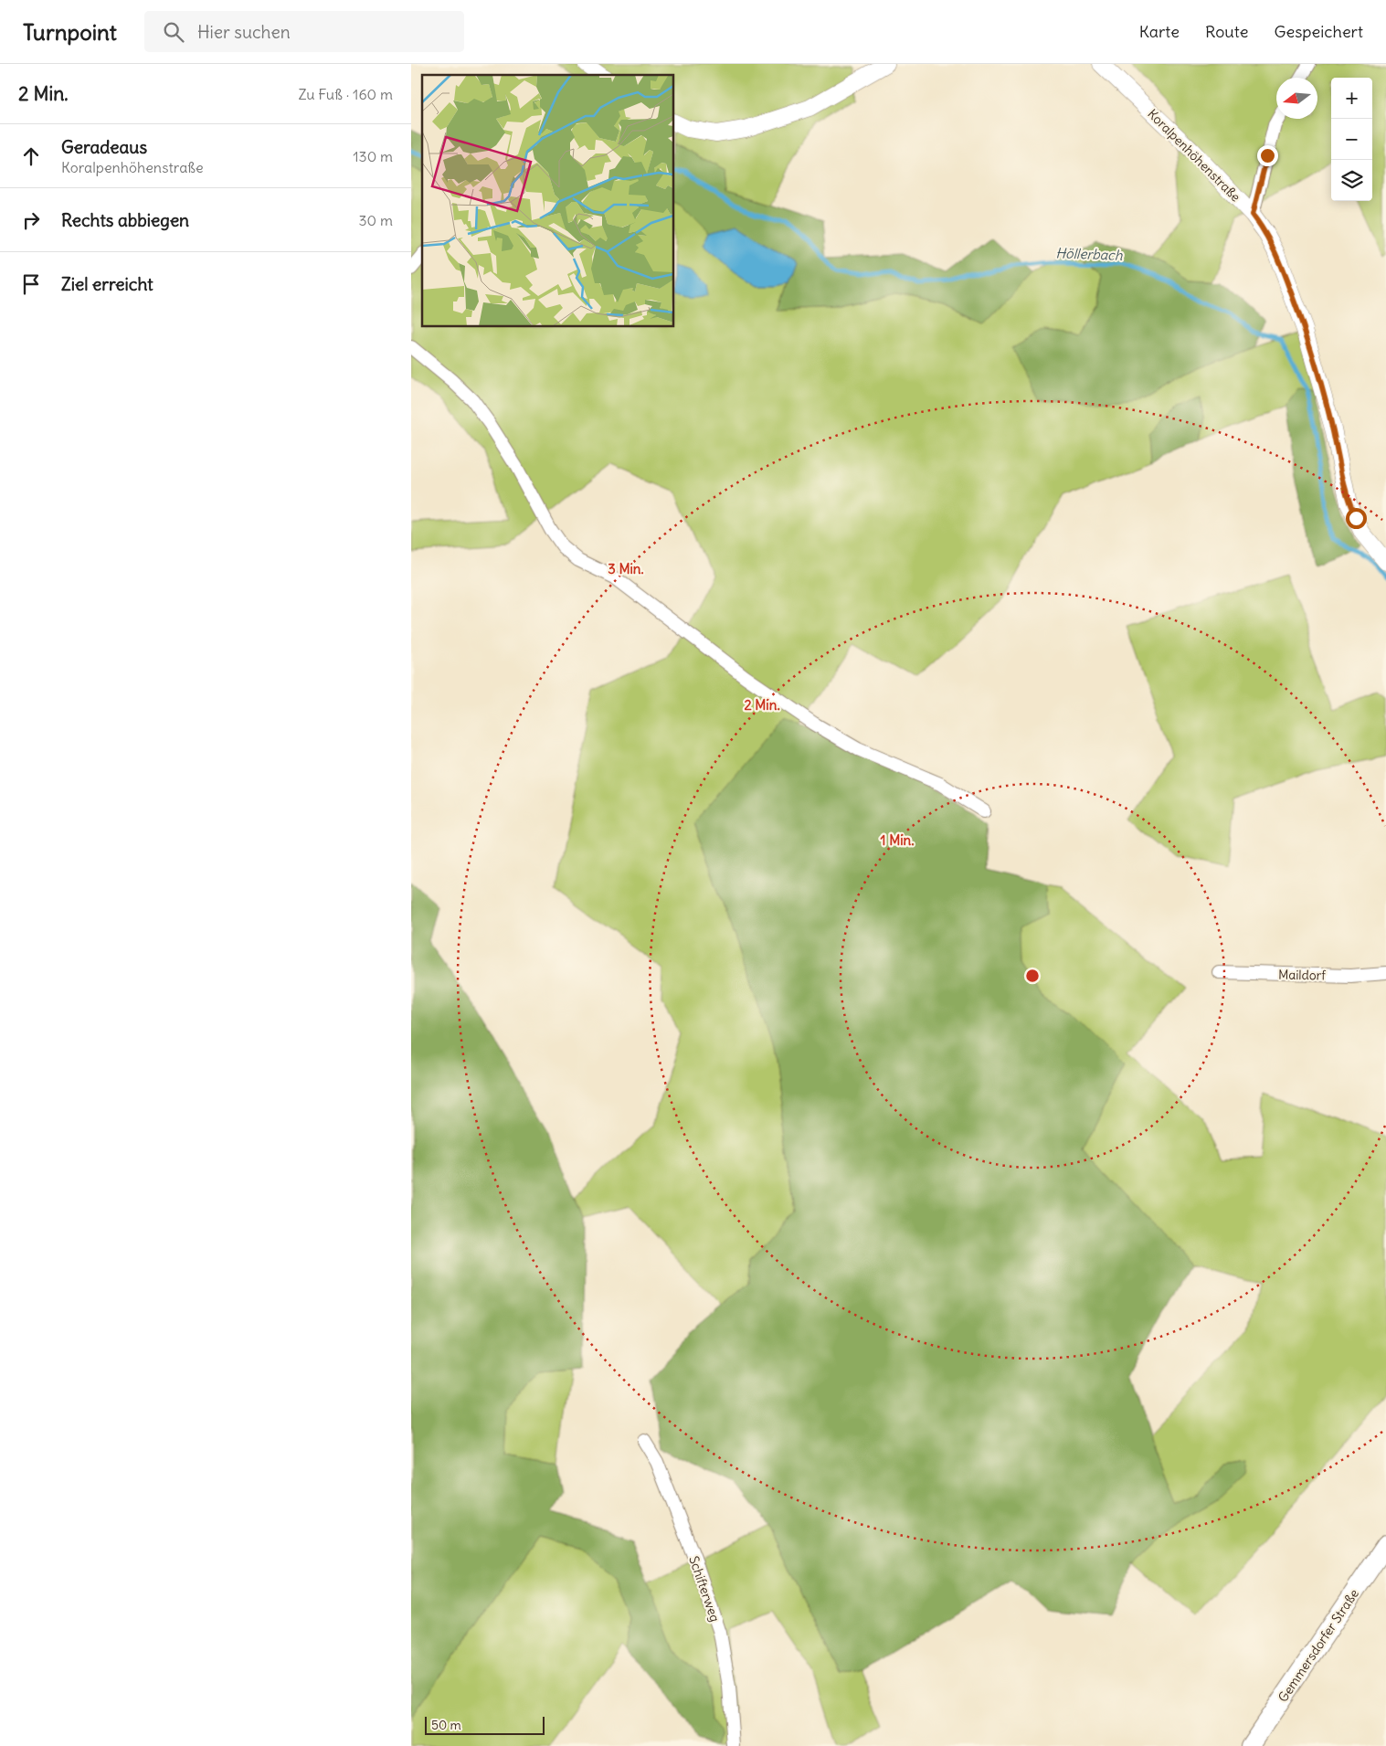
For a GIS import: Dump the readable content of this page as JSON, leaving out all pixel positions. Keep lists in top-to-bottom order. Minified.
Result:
{"streets":{"main road":["Gemmersdorfer Straße"],"street":["Koralpenhöhenstraße","Maildorf","Schifterweg"]},"water":["Höllerbach"],"scale_bar":"50 m","north":"left","page":{"header":"Turnpoint","search":"Hier suchen","nav":["Karte","Route","Gespeichert"],"heading":["2 Min.","Zu Fuß · 160 m"],"map_buttons":["+","−"],"list":[["Geradeaus","Koralpenhöhenstraße","130 m"],["Rechts abbiegen","30 m"],"Ziel erreicht"],"scale":"50 m"},"rings":["3 Min.","2 Min.","1 Min."]}
